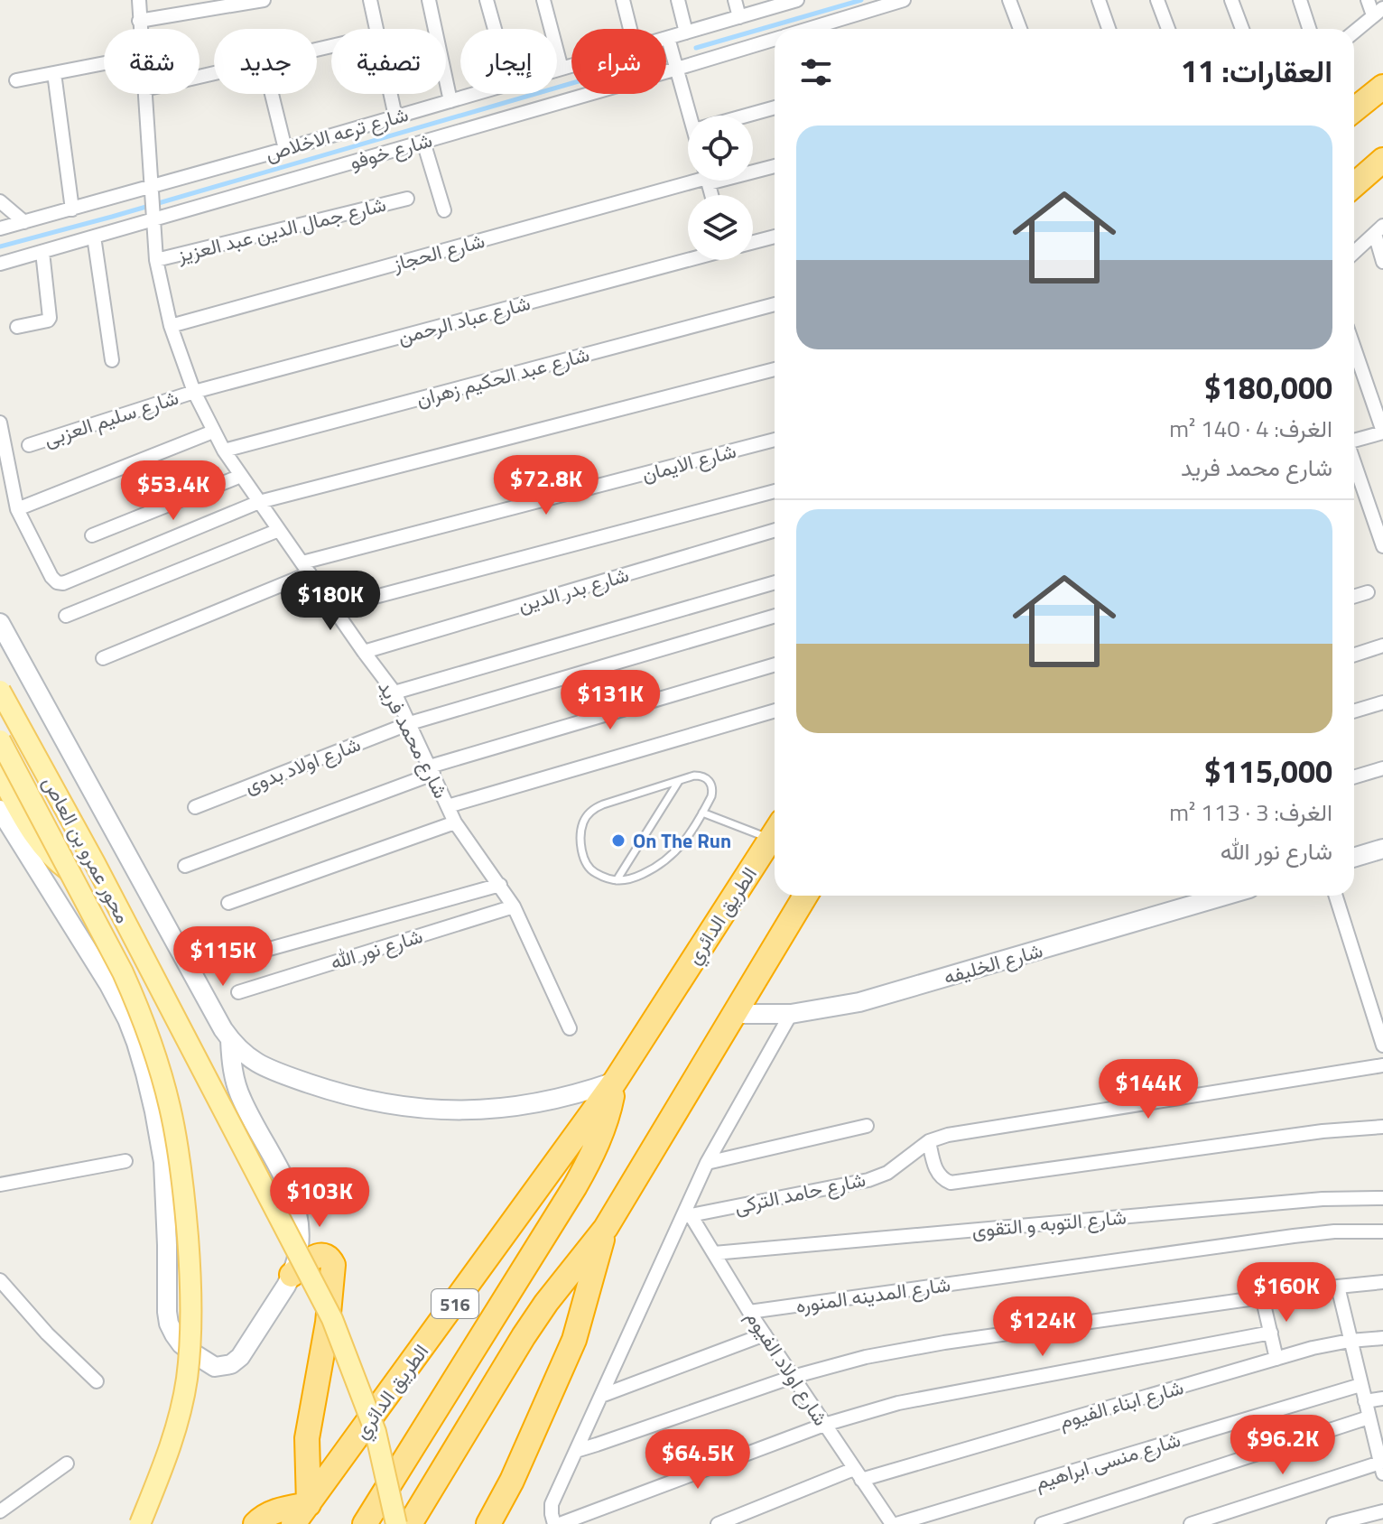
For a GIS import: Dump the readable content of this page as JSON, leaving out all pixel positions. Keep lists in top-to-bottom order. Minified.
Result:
{"streets":{"highway":["الطريق الدائري","516"],"main road":["محور عمرو بن العاص"],"street":["شارع ترعه الاخلاص","شارع خوفو","شارع جمال الدين عبد العزيز","شارع الحجاز","شارع عباد الرحمن","شارع عبد الحكيم زهران","شارع سليم العزبى","شارع الايمان","شارع بدر الدين","شارع محمد فريد","شارع اولاد بدوى","شارع نور الله","شارع الخليفه","شارع حامد التركى","شارع التوبه و التقوى","شارع المدينه المنوره","شارع اولاد الفيوم","شارع ابناء الفيوم","شارع منسى ابراهيم"]},"crossings":[["شارع ترعه الاخلاص","شارع محمد فريد"],["شارع خوفو","شارع محمد فريد"],["شارع جمال الدين عبد العزيز","شارع محمد فريد"],["شارع الحجاز","شارع محمد فريد"],["شارع عباد الرحمن","شارع سليم العزبى"],["شارع عباد الرحمن","شارع محمد فريد"],["شارع عبد الحكيم زهران","شارع محمد فريد"],["شارع سليم العزبى","شارع محمد فريد"],["شارع الايمان","شارع محمد فريد"],["شارع بدر الدين","شارع محمد فريد"],["شارع محمد فريد","شارع اولاد بدوى"],["شارع محمد فريد","شارع نور الله"],["شارع حامد التركى","شارع اولاد الفيوم"],["شارع التوبه و التقوى","شارع اولاد الفيوم"],["شارع المدينه المنوره","شارع اولاد الفيوم"],["شارع اولاد الفيوم","شارع ابناء الفيوم"],["شارع اولاد الفيوم","شارع منسى ابراهيم"]],"places":["On The Run"],"page":{"chip":["شراء","إيجار","تصفية","جديد","شقة"],"heading":"العقارات: 11","list":[{"name":"$180,000","note":"الغرف: 4 · 140 m² · شارع محمد فريد"},{"name":"$115,000","note":"الغرف: 3 · 113 m² · شارع نور الله"}],"price":["$72.8K","$53.4K","$180K","$131K","$115K","$144K","$103K","$160K","$124K","$96.2K","$64.5K"]}}
